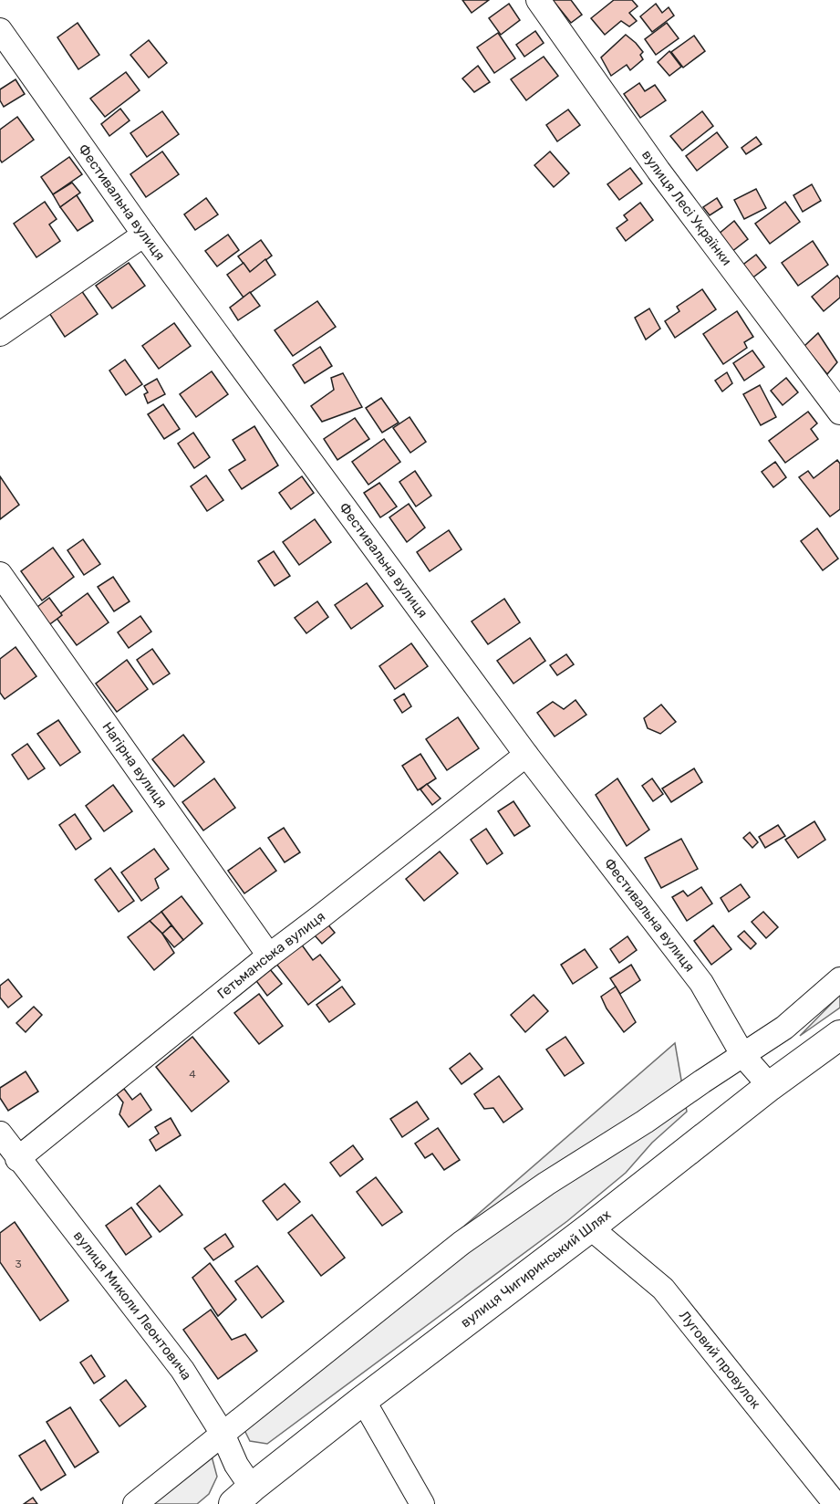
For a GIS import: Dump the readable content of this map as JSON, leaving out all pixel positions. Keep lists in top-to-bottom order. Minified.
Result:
{"streets":{"main road":["вулиця Чигиринський Шлях"],"street":["Фестивальна вулиця","вулиця Лесі Українки","Нагірна вулиця","Гетьманська вулиця","вулиця Миколи Леонтовича","Луговий провулок"]},"crossings":[["Фестивальна вулиця","Гетьманська вулиця"],["Фестивальна вулиця","вулиця Чигиринський Шлях"],["Нагірна вулиця","Гетьманська вулиця"],["Гетьманська вулиця","вулиця Миколи Леонтовича"],["вулиця Чигиринський Шлях","вулиця Миколи Леонтовича"],["вулиця Чигиринський Шлях","Луговий провулок"]],"house_numbers":["4","3"]}
